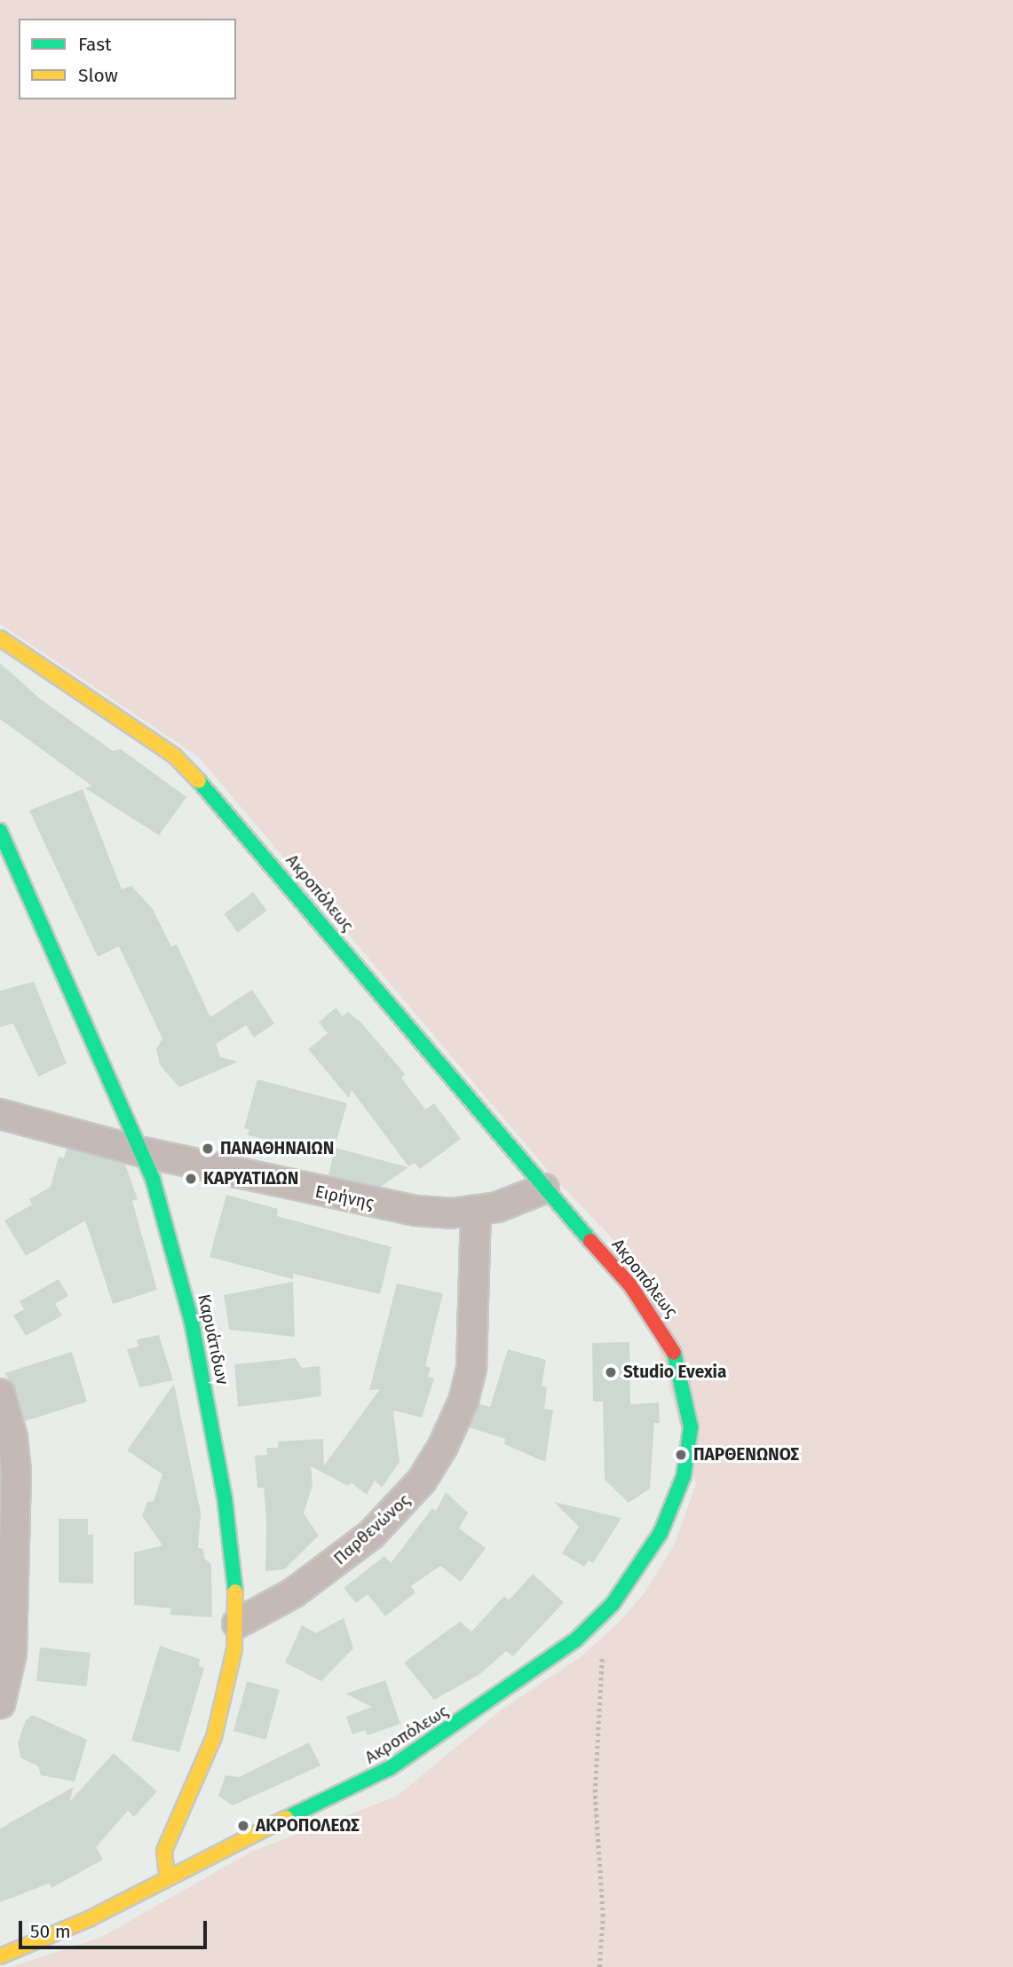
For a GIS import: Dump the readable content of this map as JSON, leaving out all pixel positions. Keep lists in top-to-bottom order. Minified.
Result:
{"streets":{"street":["Ακροπόλεως","Ειρήνης","Καρυάτιδων","Παρθενώνος"]},"crossings":[["Ακροπόλεως","Ειρήνης"],["Ακροπόλεως","Καρυάτιδων"],["Ειρήνης","Καρυάτιδων"],["Ειρήνης","Παρθενώνος"],["Καρυάτιδων","Παρθενώνος"]],"places":["ΠΑΝΑΘΗΝΑΙΩΝ","ΚΑΡΥΑΤΙΔΩΝ","Studio Evexia","ΠΑΡΘΕΝΩΝΟΣ","ΑΚΡΟΠΟΛΕΩΣ"],"legend":["Fast","Slow"],"scale_bar":"50 m"}
